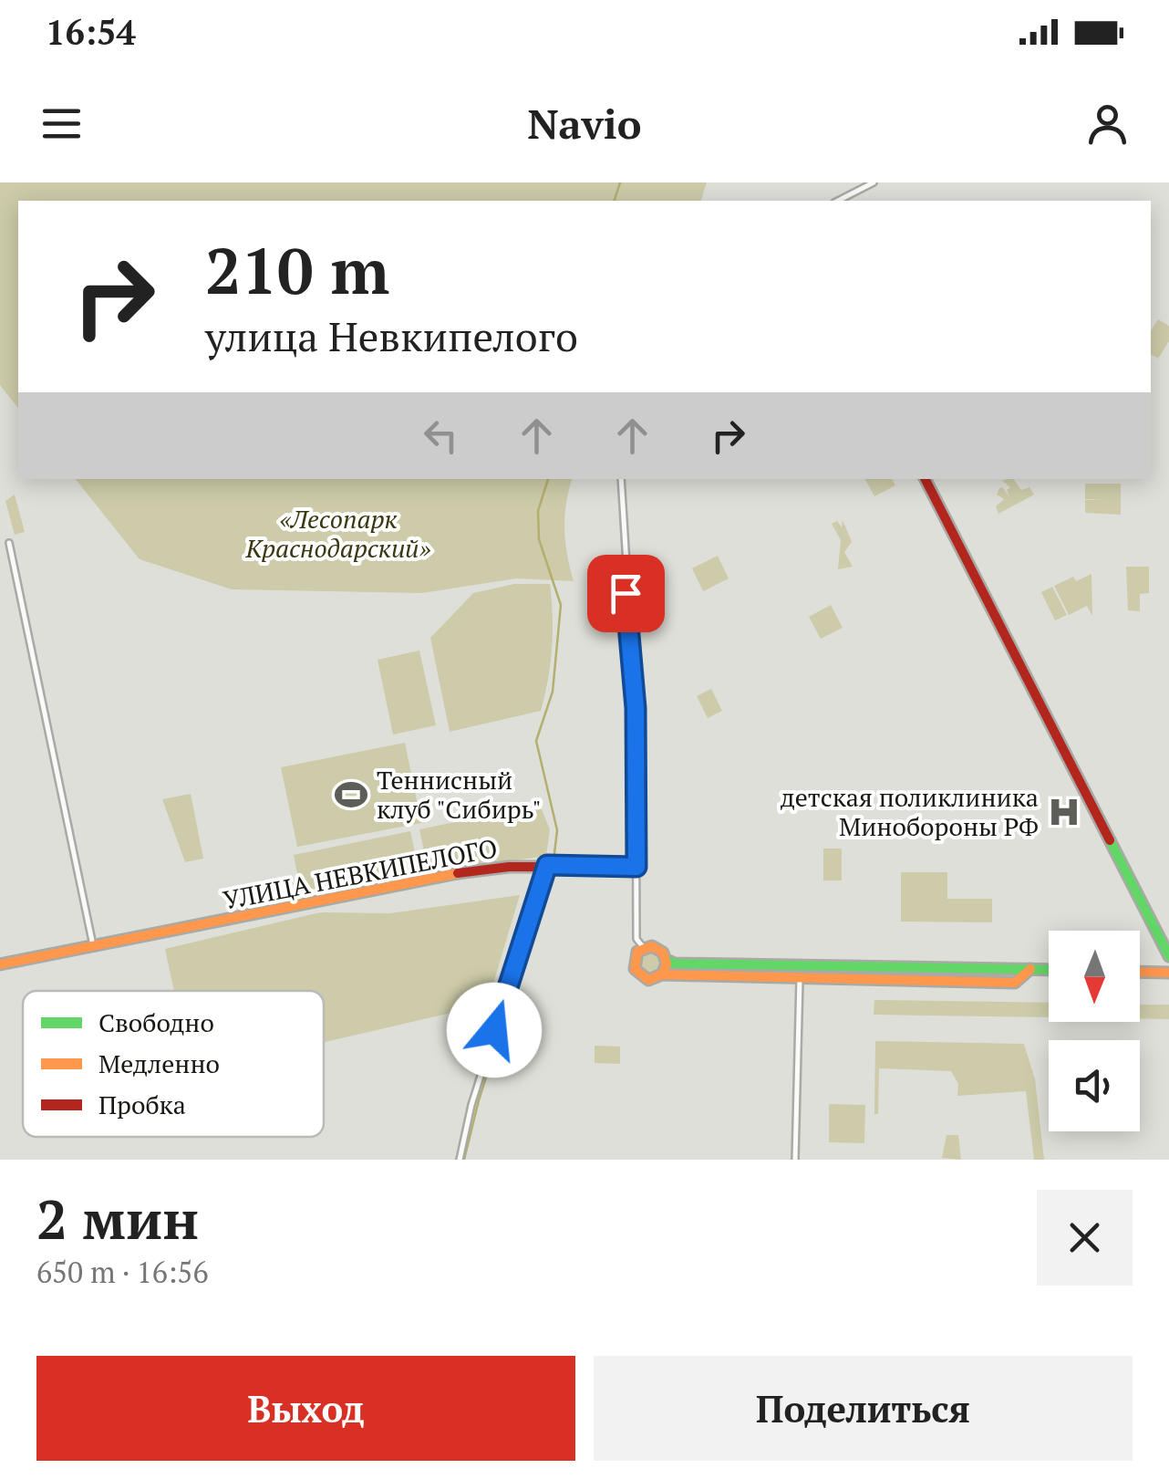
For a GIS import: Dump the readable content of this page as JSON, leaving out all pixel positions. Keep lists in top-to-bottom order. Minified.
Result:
{"streets":{"street":["УЛИЦА НЕВКИПЕЛОГО"]},"parks":["«Лесопарк Краснодарский»"],"places":{"sports":["Теннисный клуб \"Сибирь\""],"hospital":["детская поликлиника Минобороны РФ"]},"legend":["Свободно","Медленно","Пробка"],"north":"bottom","page":{"status":"16:54","header":"Navio","turn":["210 m","улица Невкипелого"],"heading":["2 мин","650 m · 16:56"],"buttons":["Выход","Поделиться"]}}
